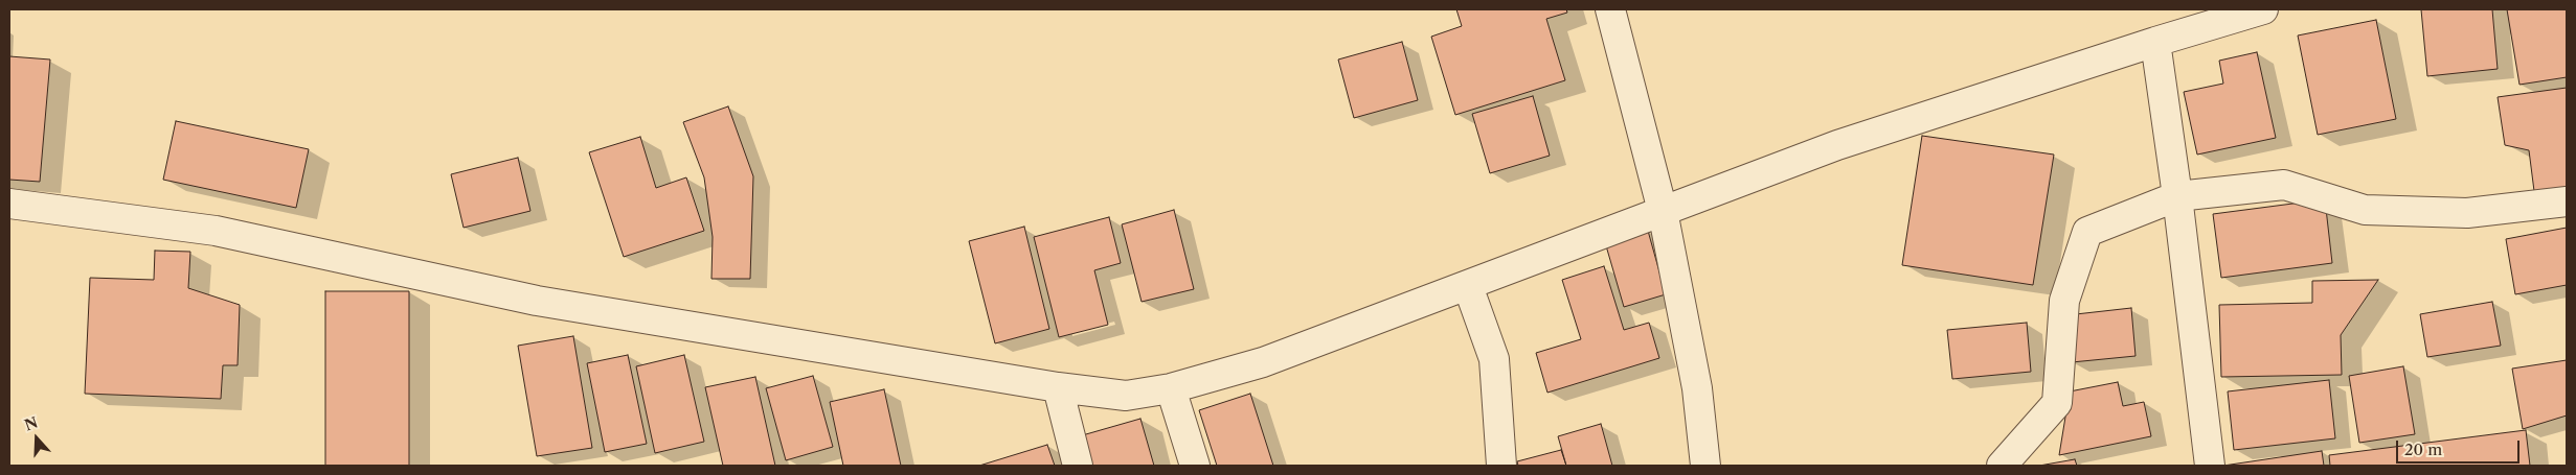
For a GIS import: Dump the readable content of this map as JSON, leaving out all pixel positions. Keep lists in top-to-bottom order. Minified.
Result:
{"scale_bar":"20 m","north":"top"}
